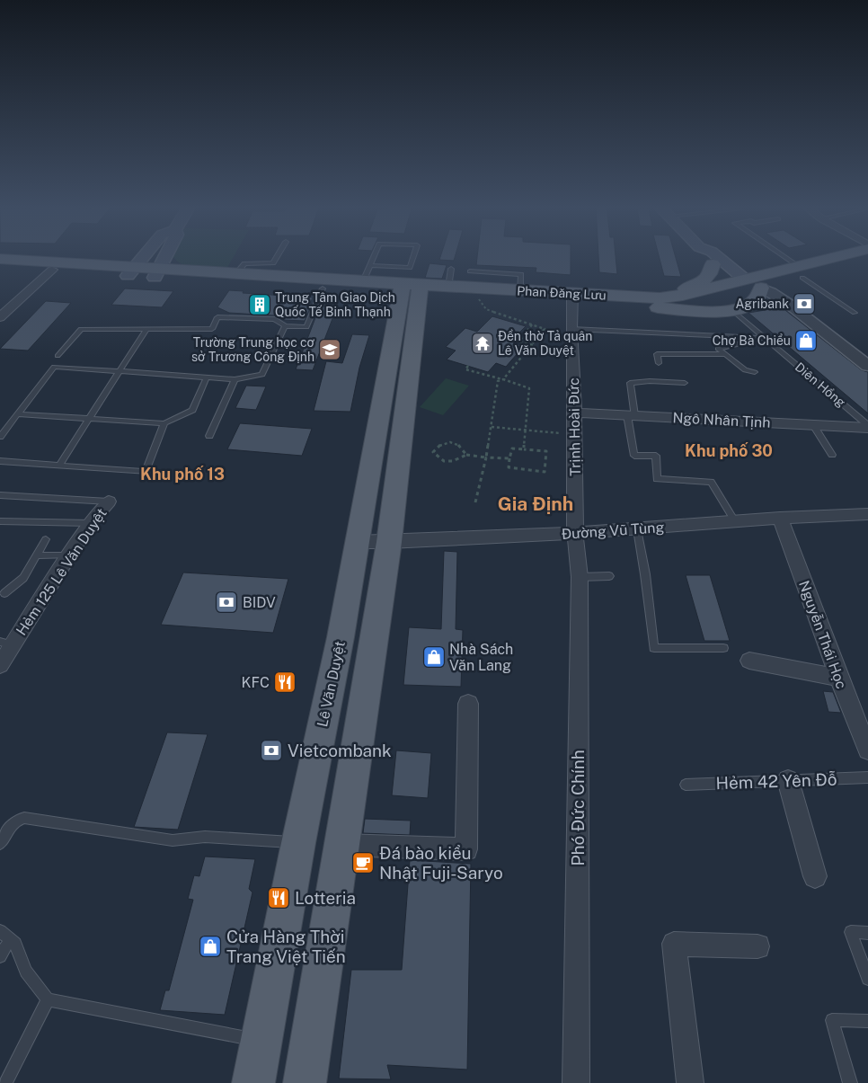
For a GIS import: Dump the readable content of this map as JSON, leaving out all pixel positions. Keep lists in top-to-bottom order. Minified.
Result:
{"streets":{"main road":["Phan Đăng Lưu","Lê Văn Duyệt"],"street":["Ngô Nhân Tịnh","Trịnh Hoài Đức","Đường Vũ Tùng","Hẻm 125 Lê Văn Duyệt","Nguyễn Thái Học","Phó Đức Chính"],"lane":["Diên Hồng","Hẻm 42 Yên Đỗ"]},"crossings":[["Phan Đăng Lưu","Diên Hồng"],["Phan Đăng Lưu","Trịnh Hoài Đức"],["Phan Đăng Lưu","Lê Văn Duyệt"],["Diên Hồng","Ngô Nhân Tịnh"],["Ngô Nhân Tịnh","Trịnh Hoài Đức"],["Trịnh Hoài Đức","Đường Vũ Tùng"],["Trịnh Hoài Đức","Phó Đức Chính"],["Đường Vũ Tùng","Nguyễn Thái Học"],["Đường Vũ Tùng","Lê Văn Duyệt"],["Đường Vũ Tùng","Phó Đức Chính"]],"districts":["Khu phố 30","Khu phố 13","Gia Định"],"places":{"bank":["Agribank","BIDV","Vietcombank"],"building":["Trung Tâm Giao Dịch Quốc Tế Binh Thạnh"],"shop":["Chợ Bà Chiểu","Nhà Sách Văn Lang","Cửa Hàng Thời Trang Việt Tiến"],"temple":["Đền thờ Tả quân Lê Văn Duyệt"],"school or university":["Trường Trung học cơ sở Trương Công Định"],"restaurant":["KFC","Lotteria"],"cafe":["Đá bào kiểu Nhật Fuji-Saryo"]}}
